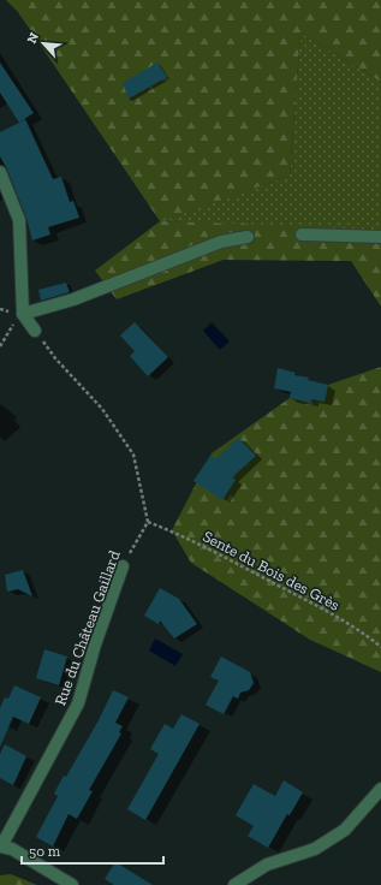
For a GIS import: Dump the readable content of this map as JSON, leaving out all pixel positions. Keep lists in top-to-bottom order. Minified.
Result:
{"streets":{"street":["Rue du Château Gaillard"],"path":["Sente du Bois des Grès"]},"crossings":[["Sente du Bois des Grès","Rue du Château Gaillard"]],"scale_bar":"50 m","north":"top left"}
